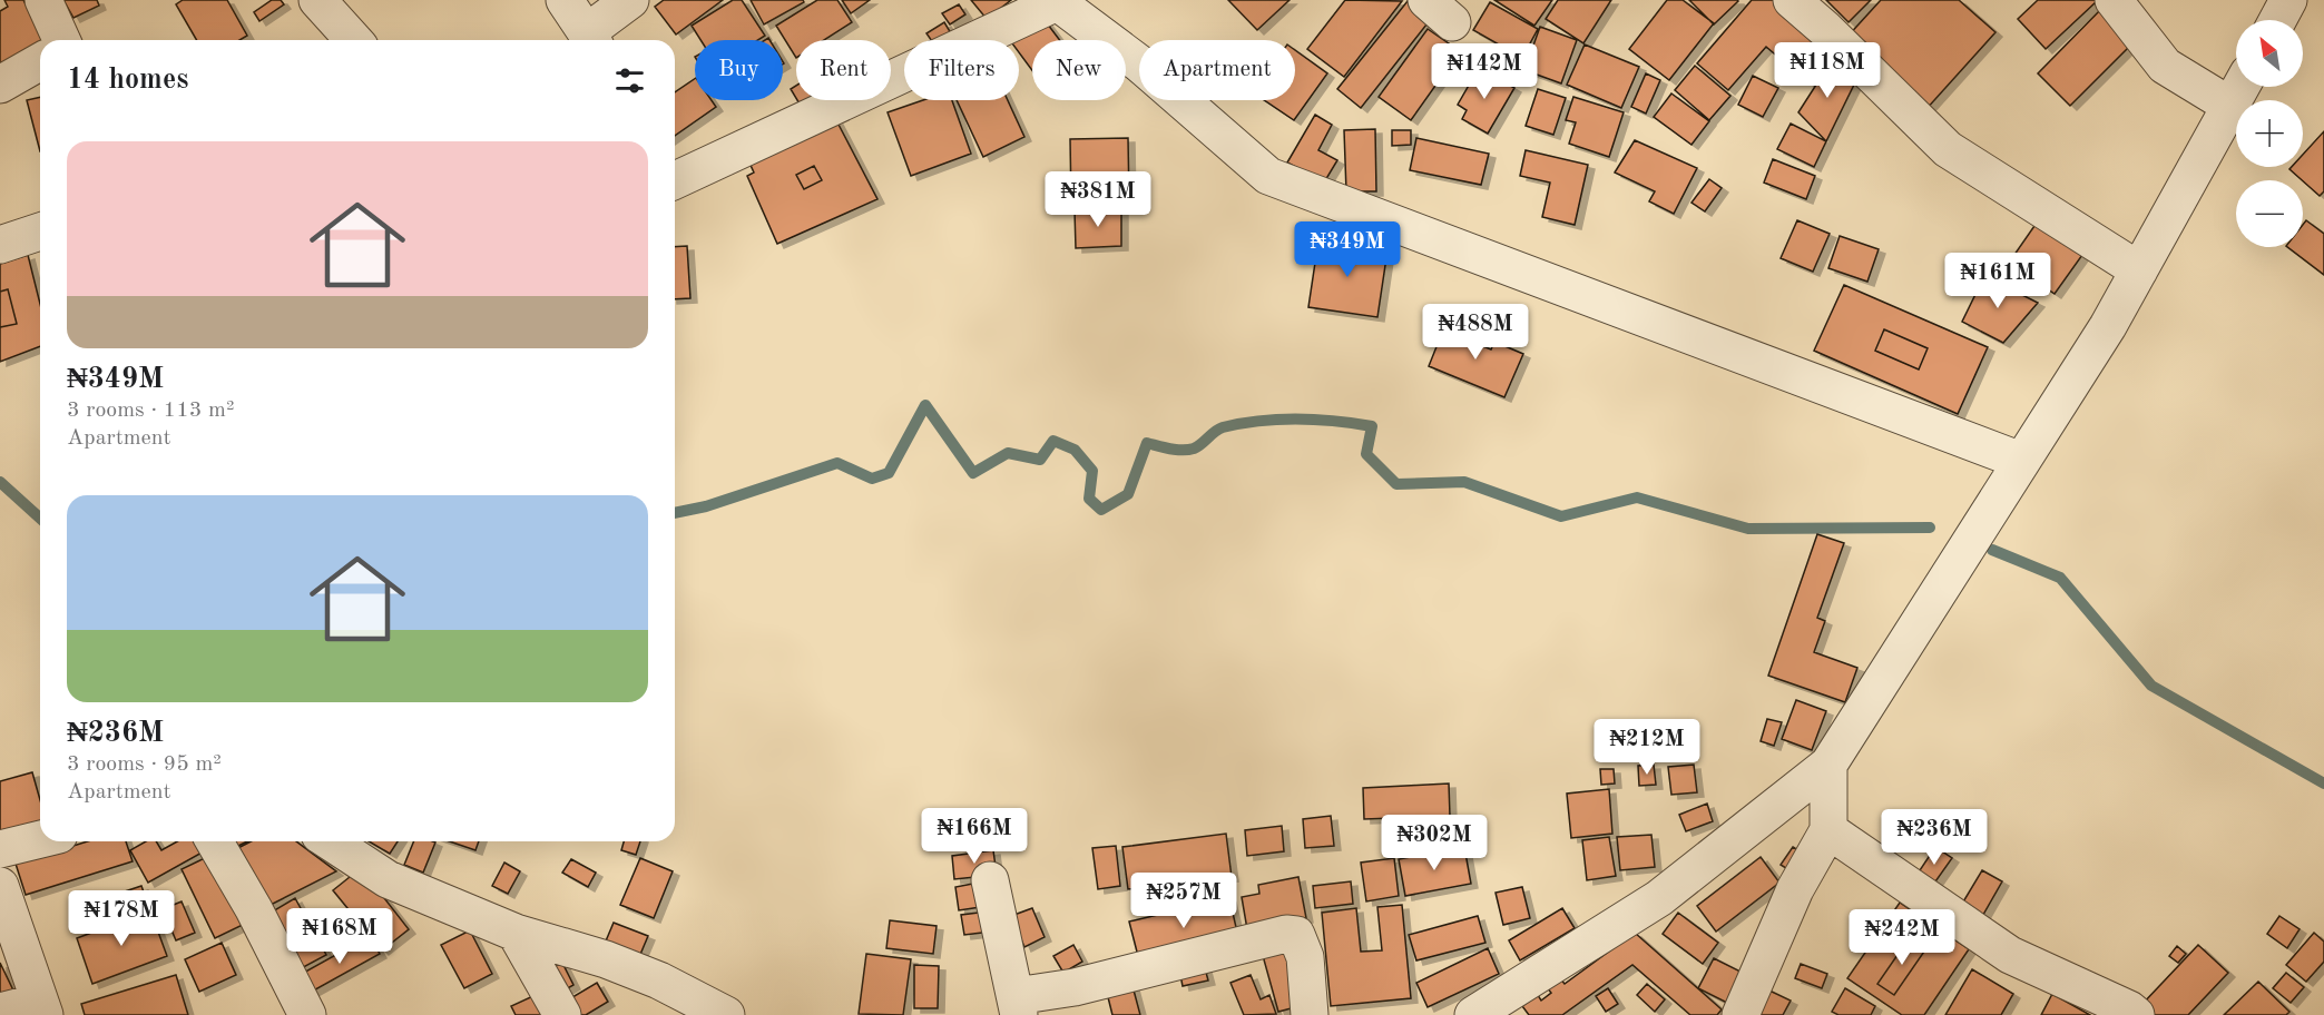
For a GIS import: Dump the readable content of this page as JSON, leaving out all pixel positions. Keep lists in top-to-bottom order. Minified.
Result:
{"north":"top left","page":{"map_buttons":["+","−"],"chip":["Buy","Rent","Filters","New","Apartment"],"heading":"14 homes","price":["₦118M","₦142M","₦381M","₦349M","₦161M","₦488M","₦212M","₦166M","₦236M","₦302M","₦257M","₦178M","₦168M","₦242M"],"list":[{"name":"₦349M","note":"3 rooms · 113 m² · Apartment"},{"name":"₦236M","note":"3 rooms · 95 m² · Apartment"}]}}
